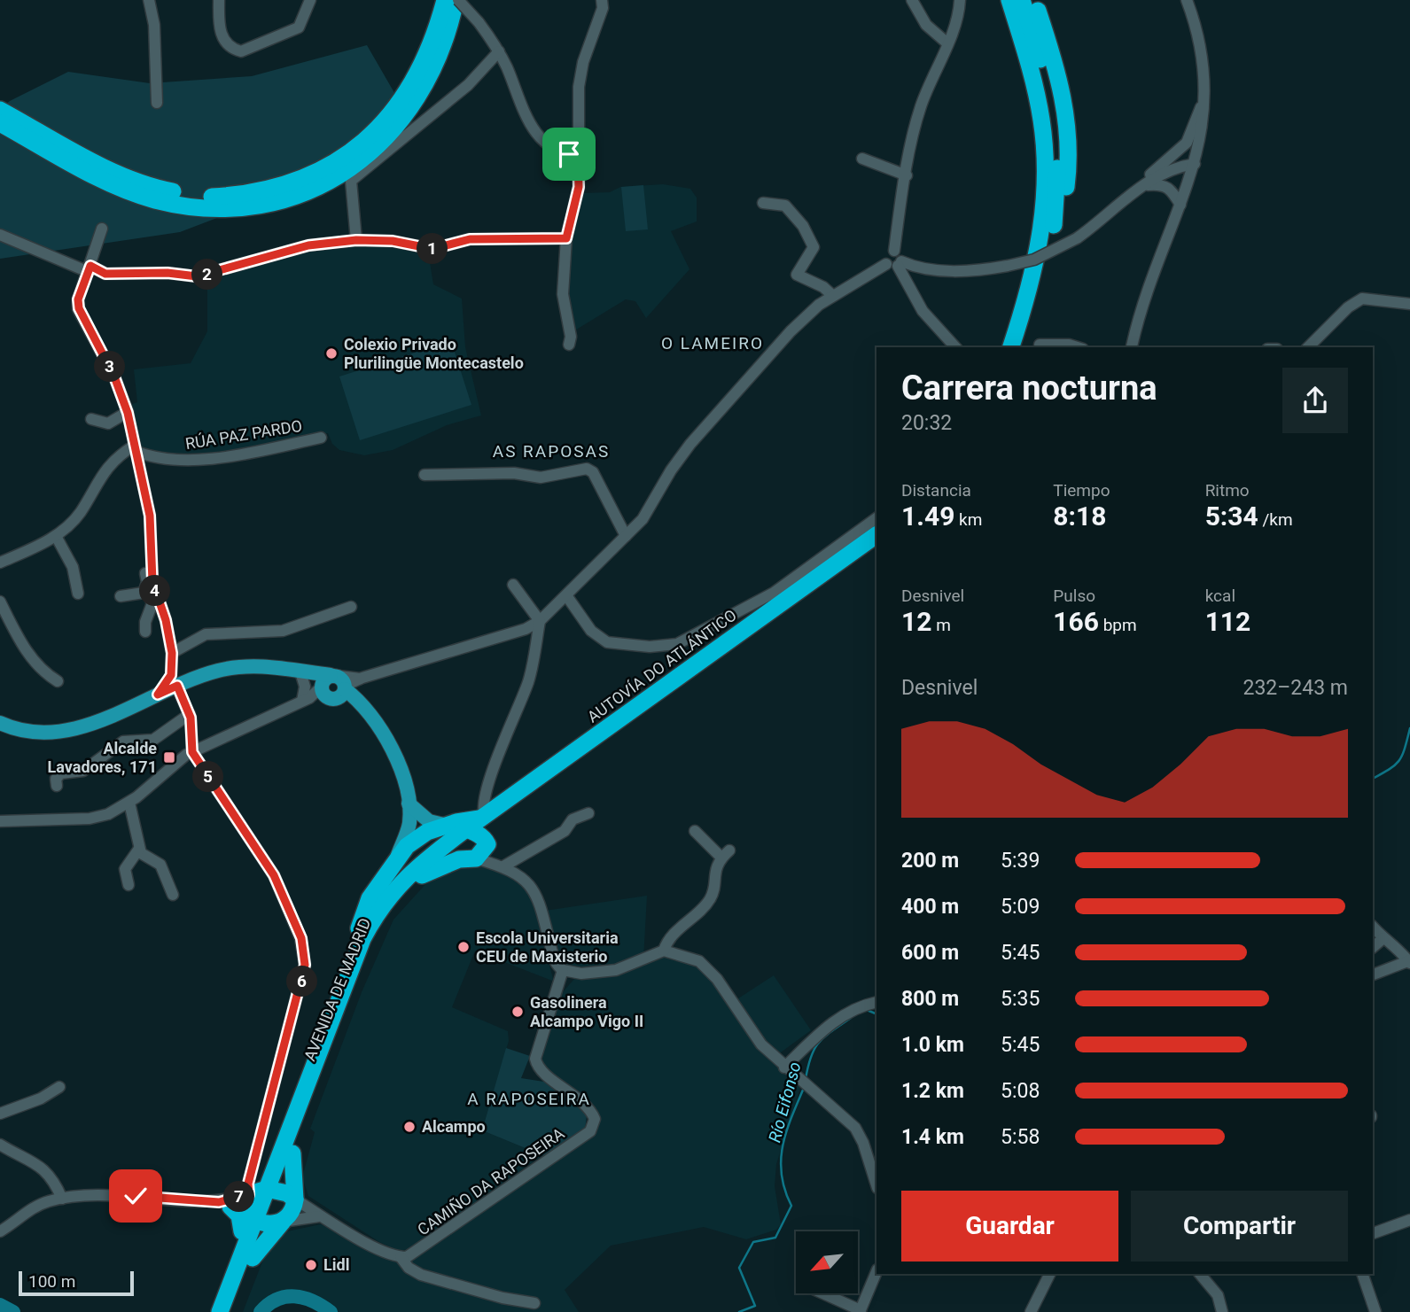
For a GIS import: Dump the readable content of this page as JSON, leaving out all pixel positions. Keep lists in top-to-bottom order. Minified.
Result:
{"streets":{"highway":["AUTOVÍA DO ATLÁNTICO","AVENIDA DE MADRID"],"street":["RÚA PAZ PARDO","CAMIÑO DA RAPOSEIRA"]},"crossings":[["AUTOVÍA DO ATLÁNTICO","AVENIDA DE MADRID"]],"districts":["O LAMEIRO","AS RAPOSAS","A RAPOSEIRA"],"water":["Río Eifonso"],"places":{"other":["Colexio Privado Plurilingüe Montecastelo","Escola Universitaria CEU de Maxisterio","Gasolinera Alcampo Vigo II","Alcampo","Lidl"],"transit":["Alcalde Lavadores, 171"]},"scale_bar":"100 m","north":"bottom left","page":{"pins":["1","2","3","4","5","6","7"],"heading":["Carrera nocturna","20:32"],"stats":[["Distancia","1.49 km"],["Tiempo","8:18"],["Ritmo","5:34 /km"],["Desnivel","12 m"],["Pulso","166 bpm"],["kcal","112"]],"chart":["Desnivel","232–243 m"],"list":[{"name":"200 m","note":"5:39"},{"name":"400 m","note":"5:09"},{"name":"600 m","note":"5:45"},{"name":"800 m","note":"5:35"},{"name":"1.0 km","note":"5:45"},{"name":"1.2 km","note":"5:08"},{"name":"1.4 km","note":"5:58"}],"buttons":["Guardar","Compartir"],"scale":"100 m"}}
